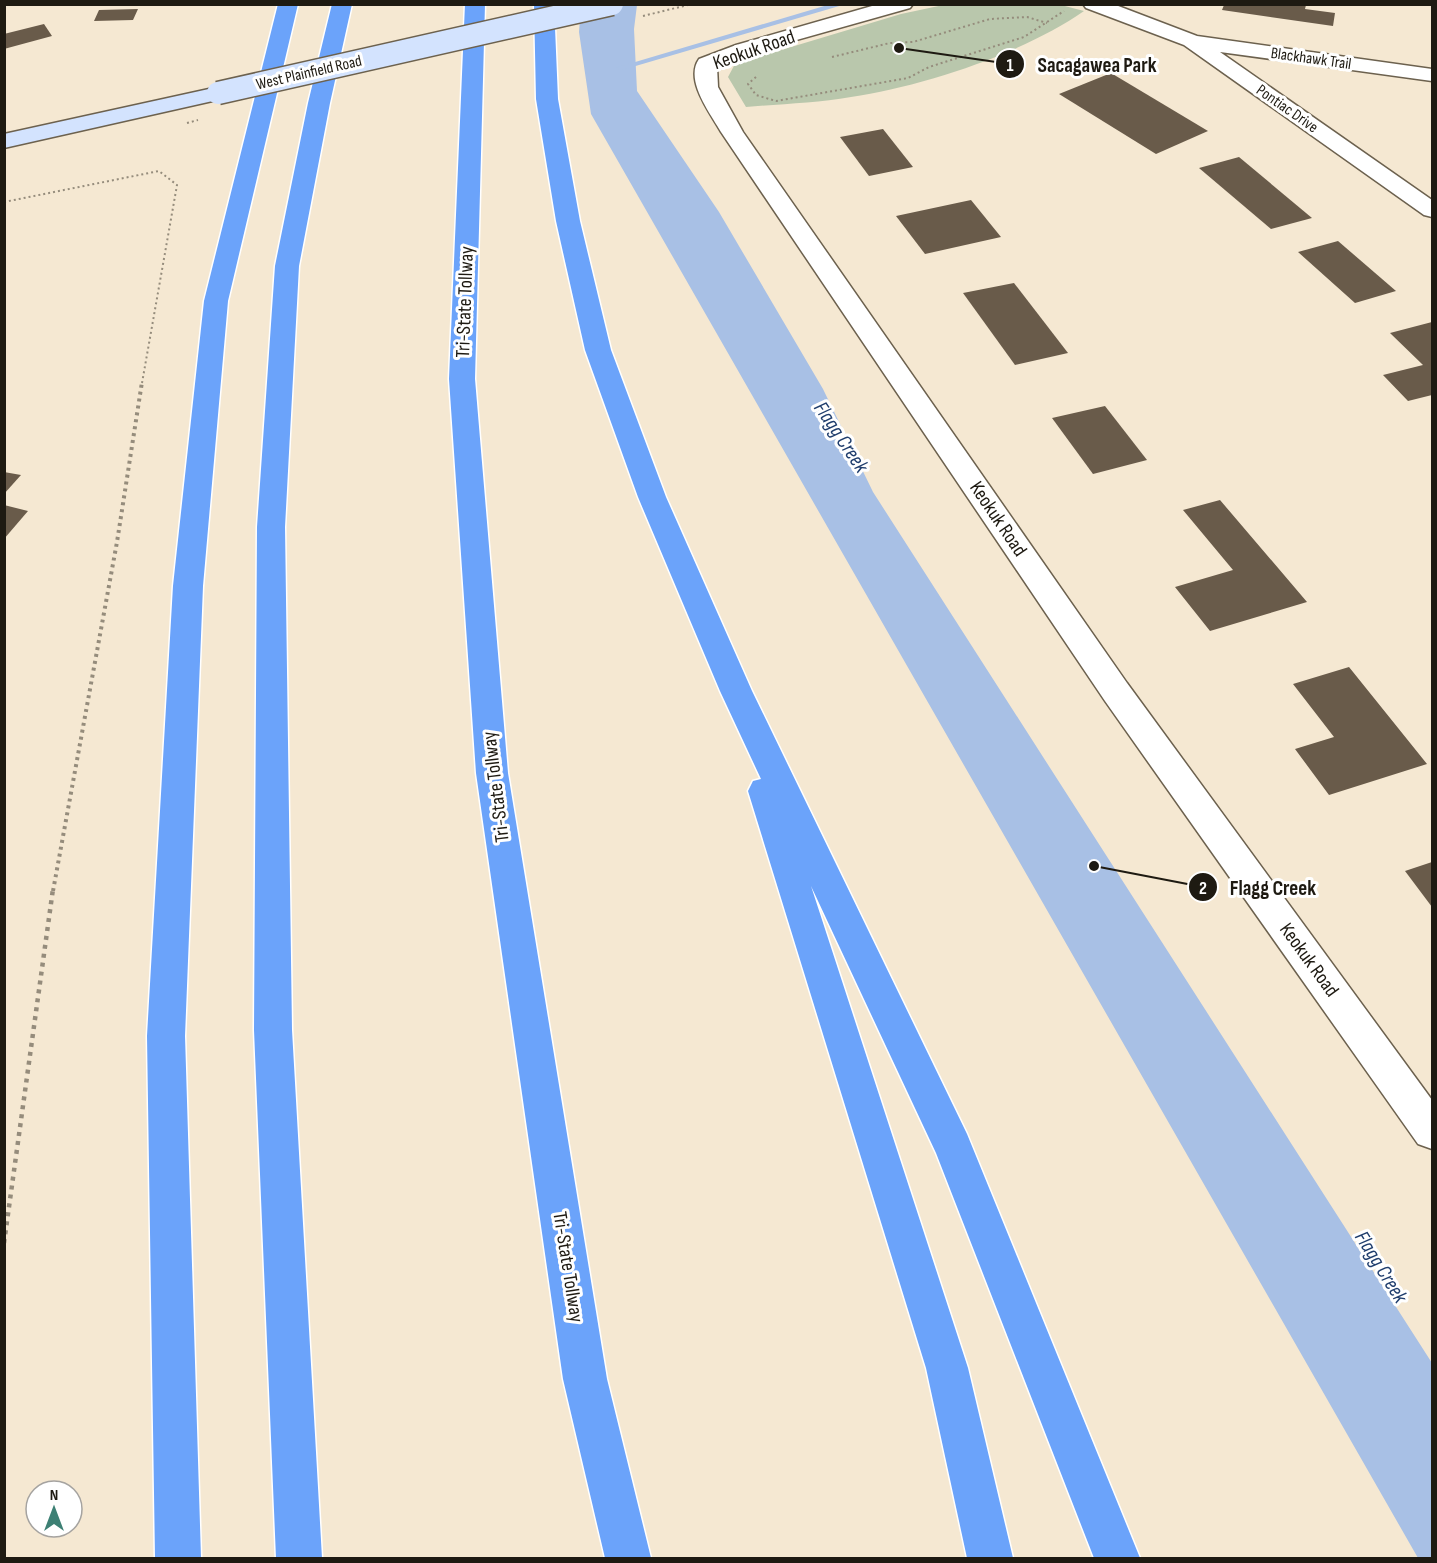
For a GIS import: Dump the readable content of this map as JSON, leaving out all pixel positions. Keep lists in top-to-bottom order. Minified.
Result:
{"streets":{"highway":["Tri-State Tollway"],"main road":["West Plainfield Road"],"street":["Keokuk Road","Blackhawk Trail","Pontiac Drive"]},"crossings":[["Blackhawk Trail","Pontiac Drive"]],"water":["Flagg Creek"],"places":["Sacagawea Park","Flagg Creek"],"north":"top"}
